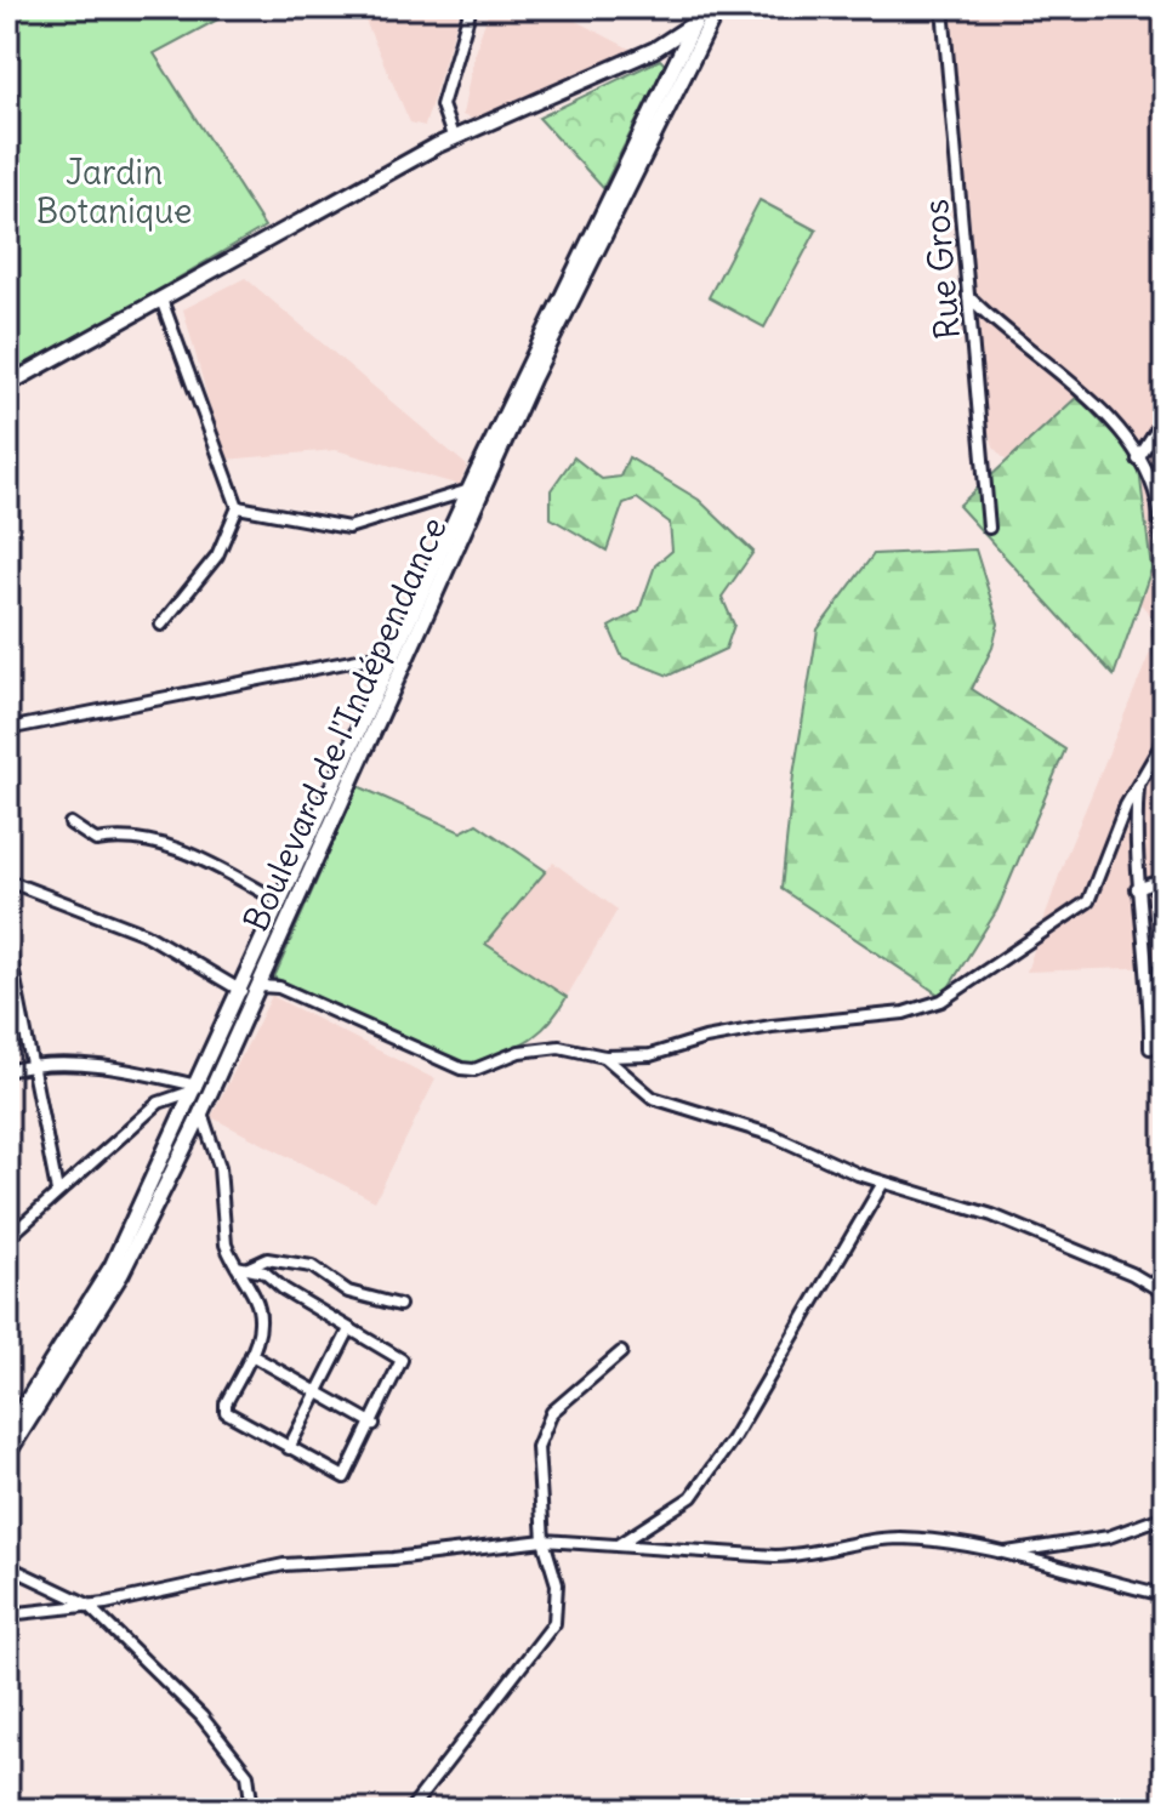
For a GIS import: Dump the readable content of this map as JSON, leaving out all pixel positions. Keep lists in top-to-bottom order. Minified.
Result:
{"streets":{"main road":["Boulevard de l'Indépendance"],"street":["Rue Gros"]},"parks":["Jardin Botanique"]}
